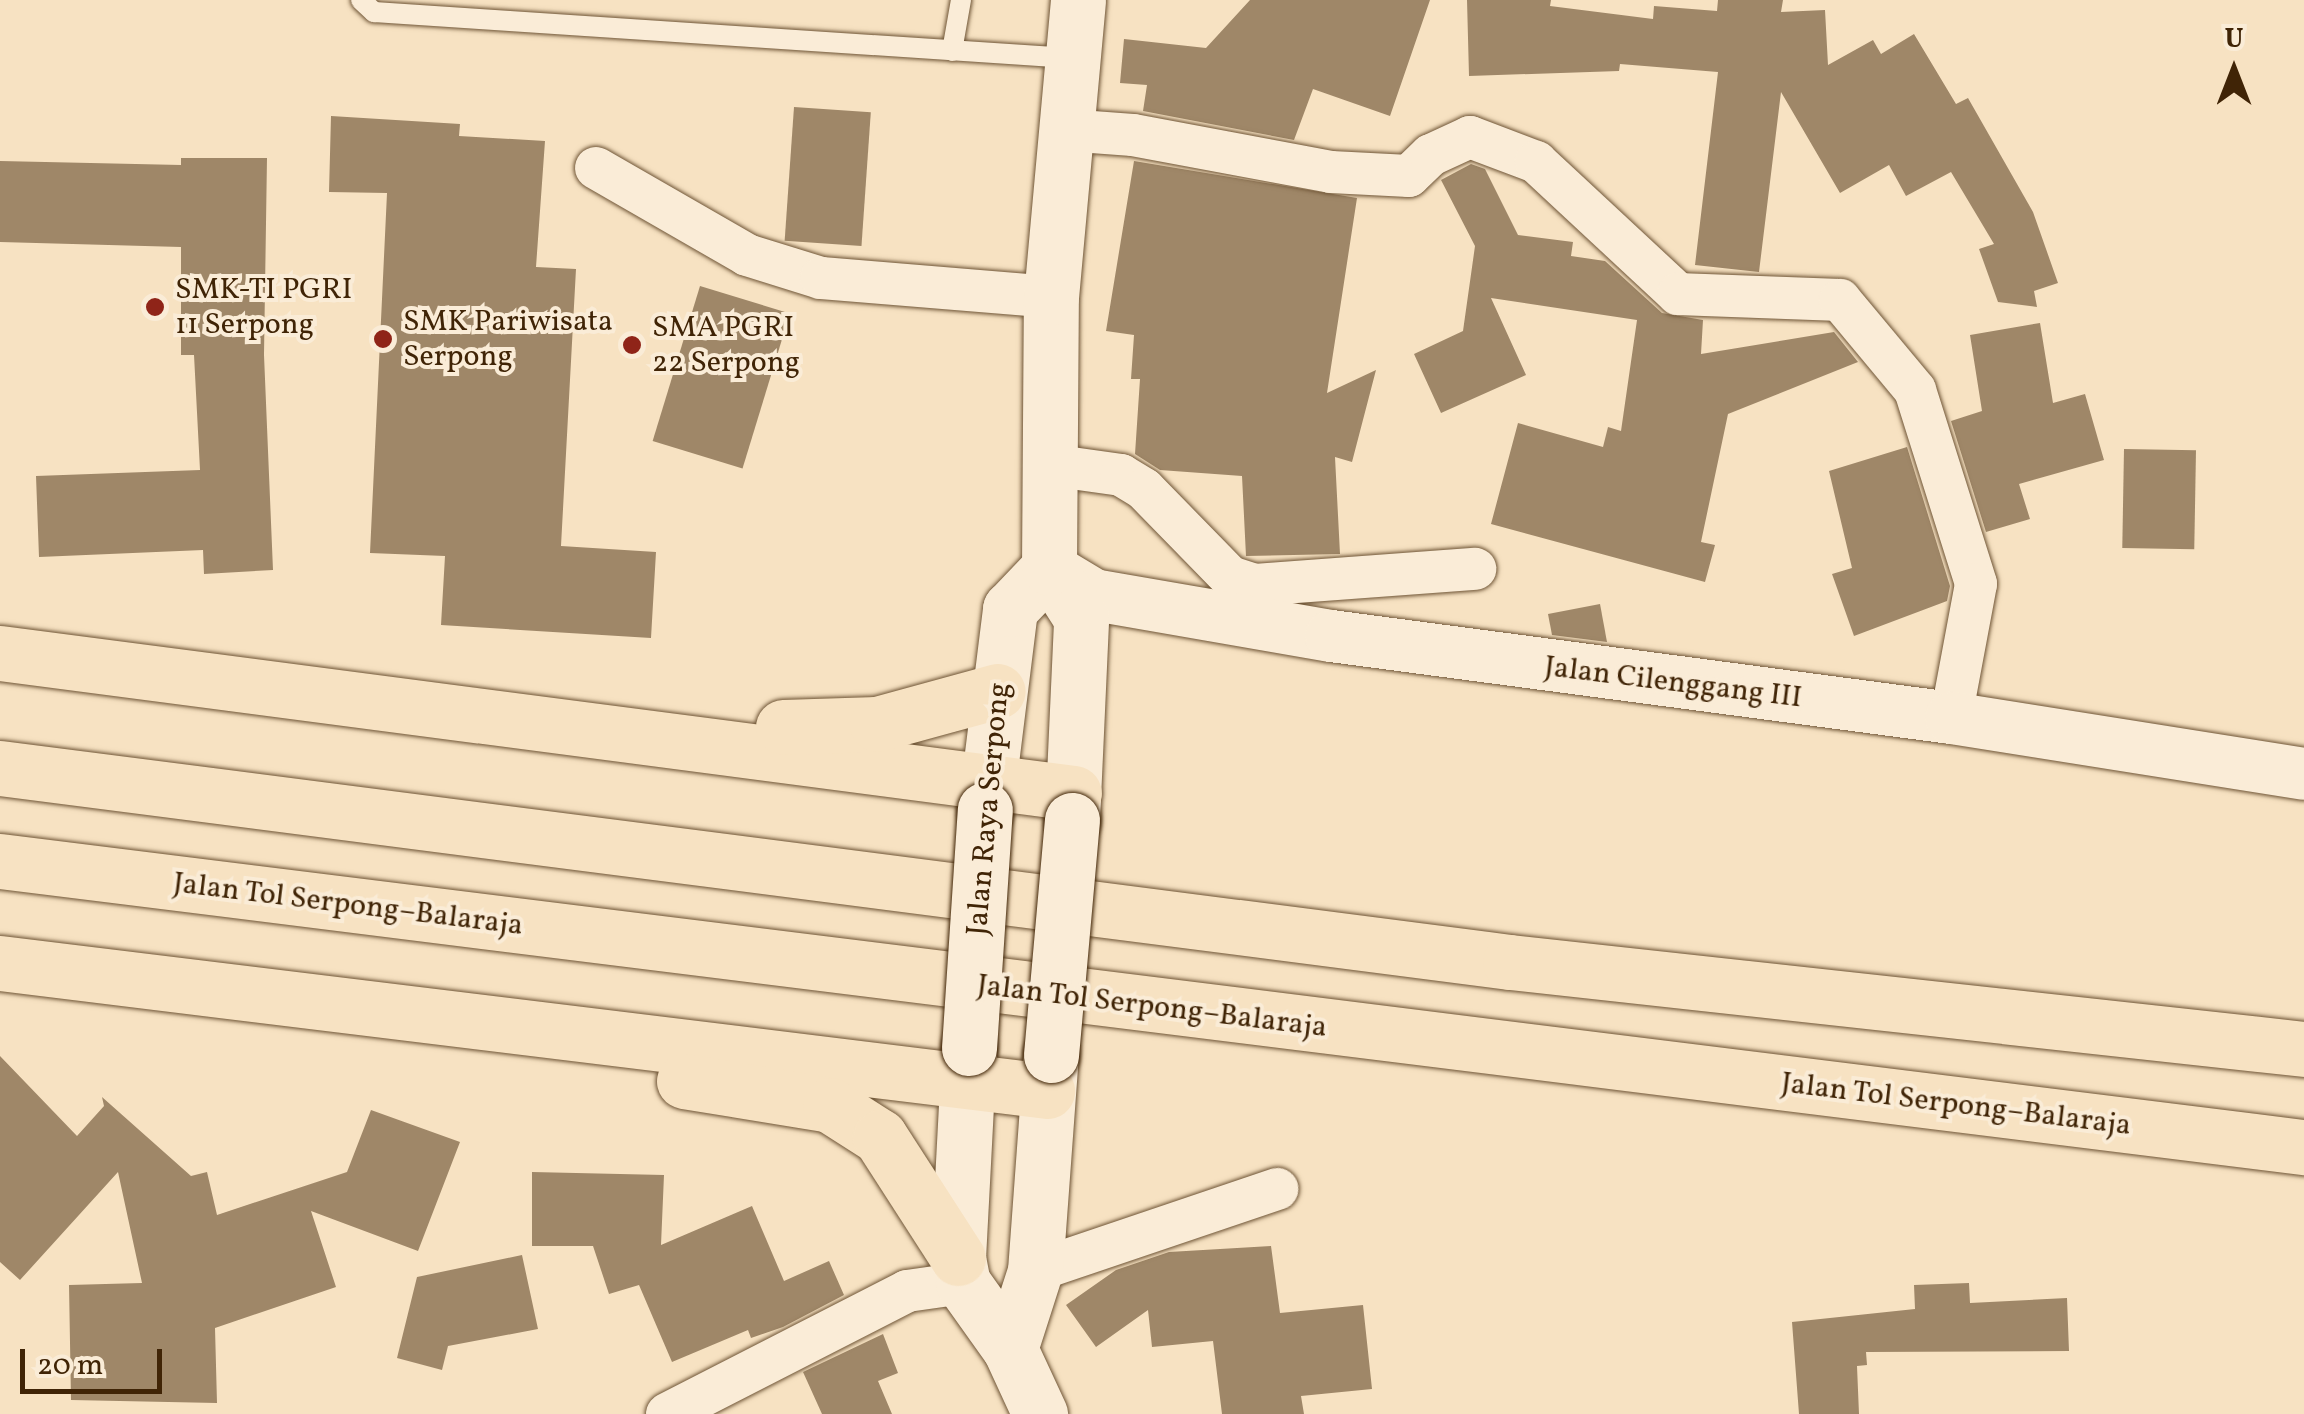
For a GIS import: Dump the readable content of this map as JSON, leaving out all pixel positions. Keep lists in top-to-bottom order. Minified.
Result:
{"streets":{"highway":["Jalan Tol Serpong–Balaraja"],"main road":["Jalan Raya Serpong"],"street":["Jalan Cilenggang III"]},"crossings":[["Jalan Cilenggang III","Jalan Raya Serpong"]],"places":["SMK-TI PGRI 11 Serpong","SMK Pariwisata Serpong","SMA PGRI 22 Serpong"],"scale_bar":"20 m","north":"top"}
